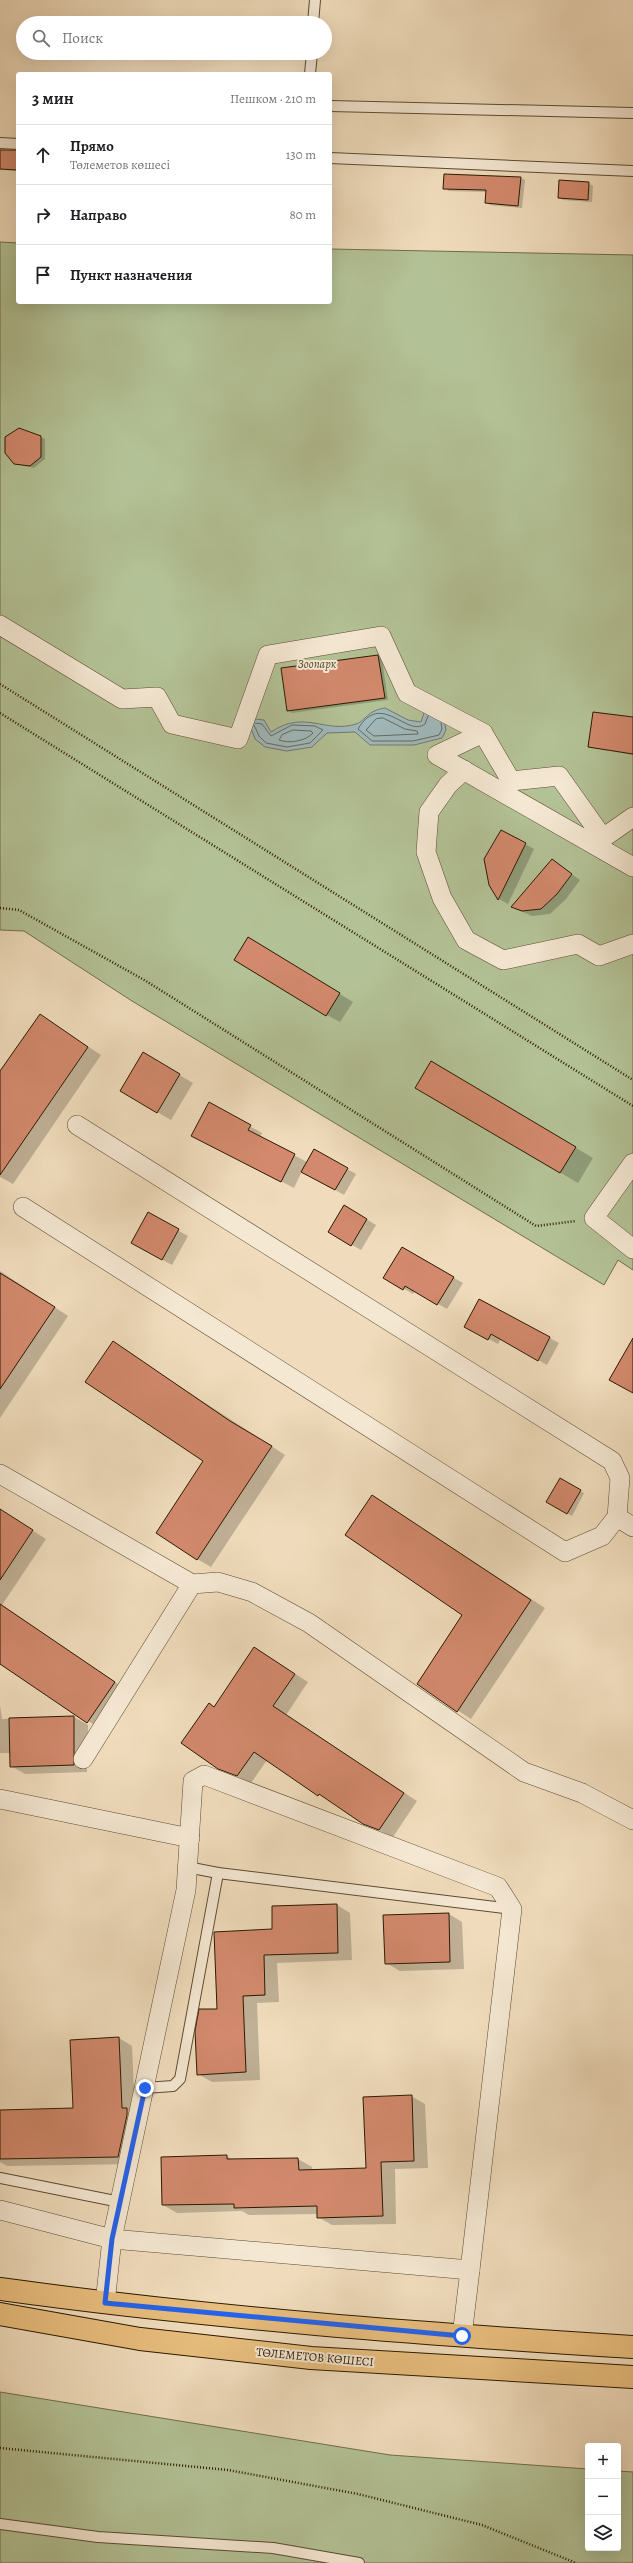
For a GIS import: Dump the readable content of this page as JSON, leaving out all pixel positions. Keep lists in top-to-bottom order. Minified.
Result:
{"streets":{"main road":["ТӨЛЕМЕТОВ КӨШЕСІ"]},"parks":["Зоопарк"],"page":{"search":"Поиск","heading":["3 мин","Пешком · 210 m"],"list":[["Прямо","Төлеметов көшесі","130 m"],["Направо","80 m"],"Пункт назначения"],"map_buttons":["+","−"]}}
